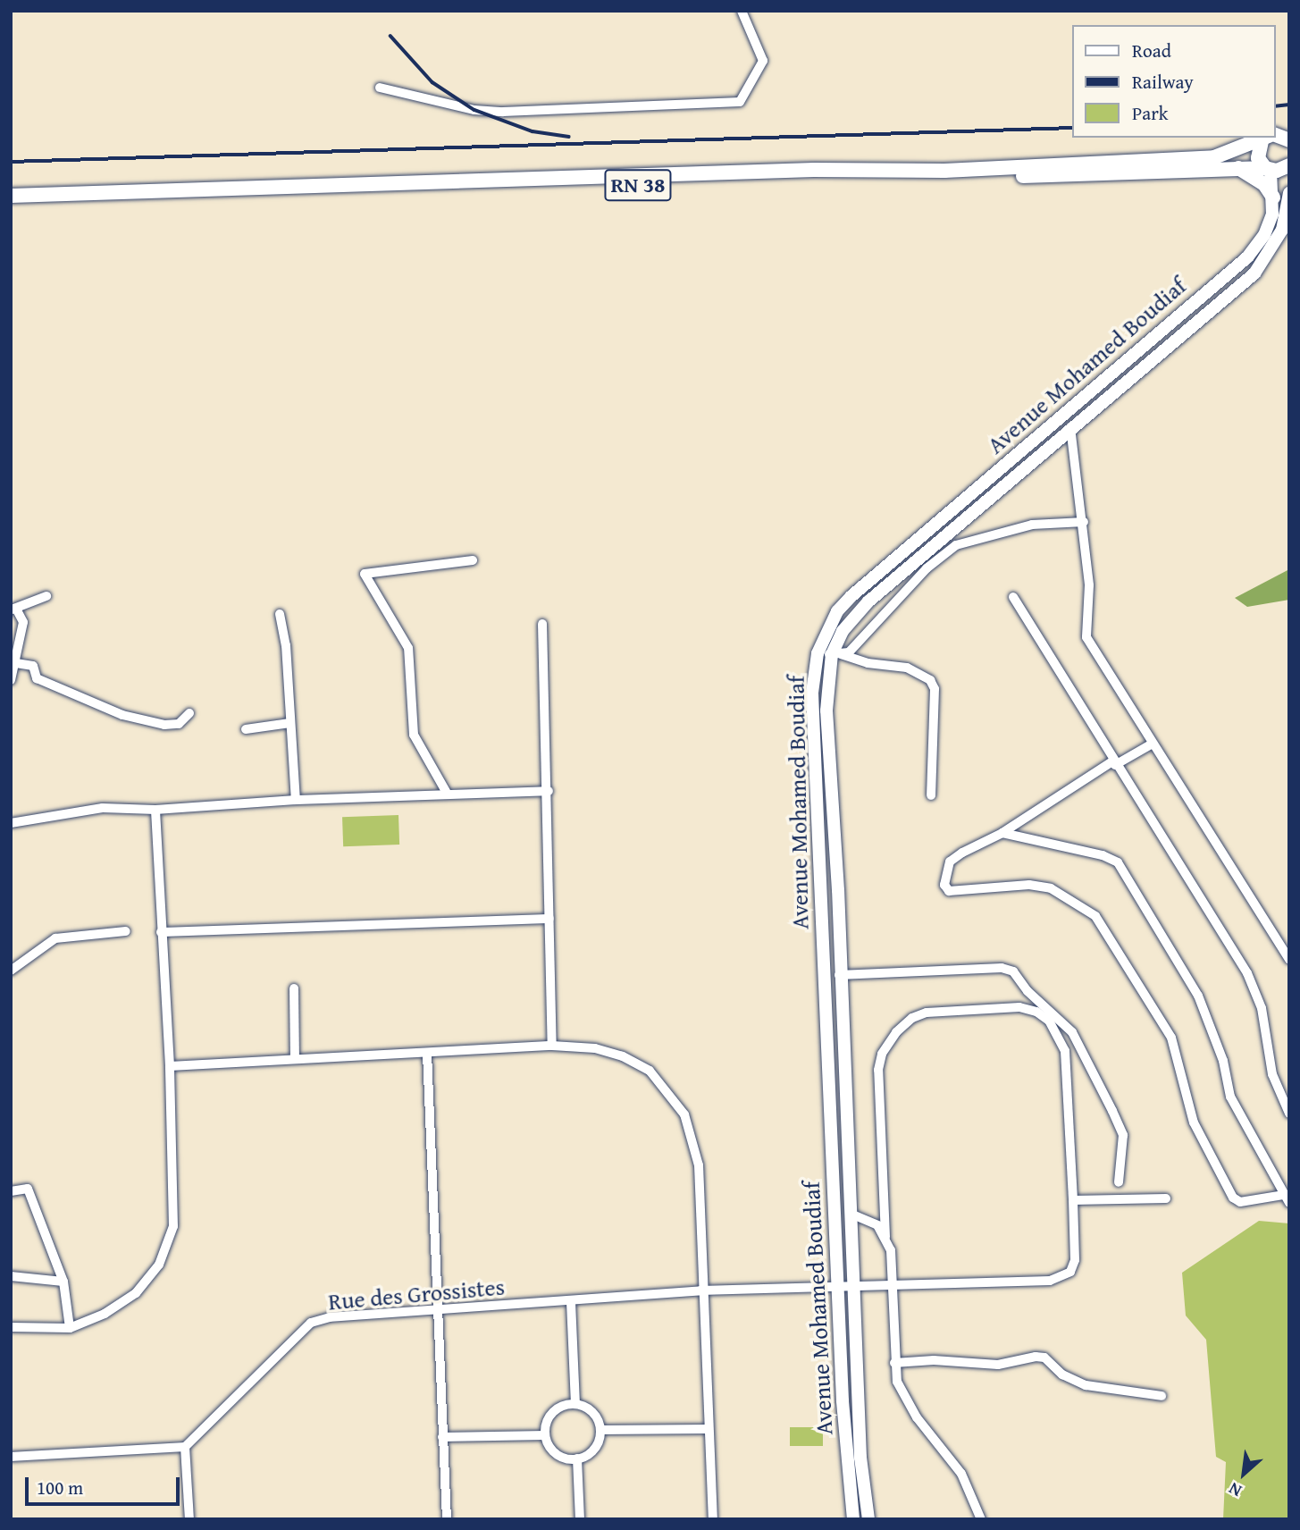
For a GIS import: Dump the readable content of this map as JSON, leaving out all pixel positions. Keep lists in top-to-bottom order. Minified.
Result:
{"streets":{"main road":["RN 38","Avenue Mohamed Boudiaf"],"street":["Rue des Grossistes"]},"crossings":[["RN 38","Avenue Mohamed Boudiaf"],["Avenue Mohamed Boudiaf","Rue des Grossistes"]],"legend":["Road","Railway","Park"],"scale_bar":"100 m","north":"bottom left"}
